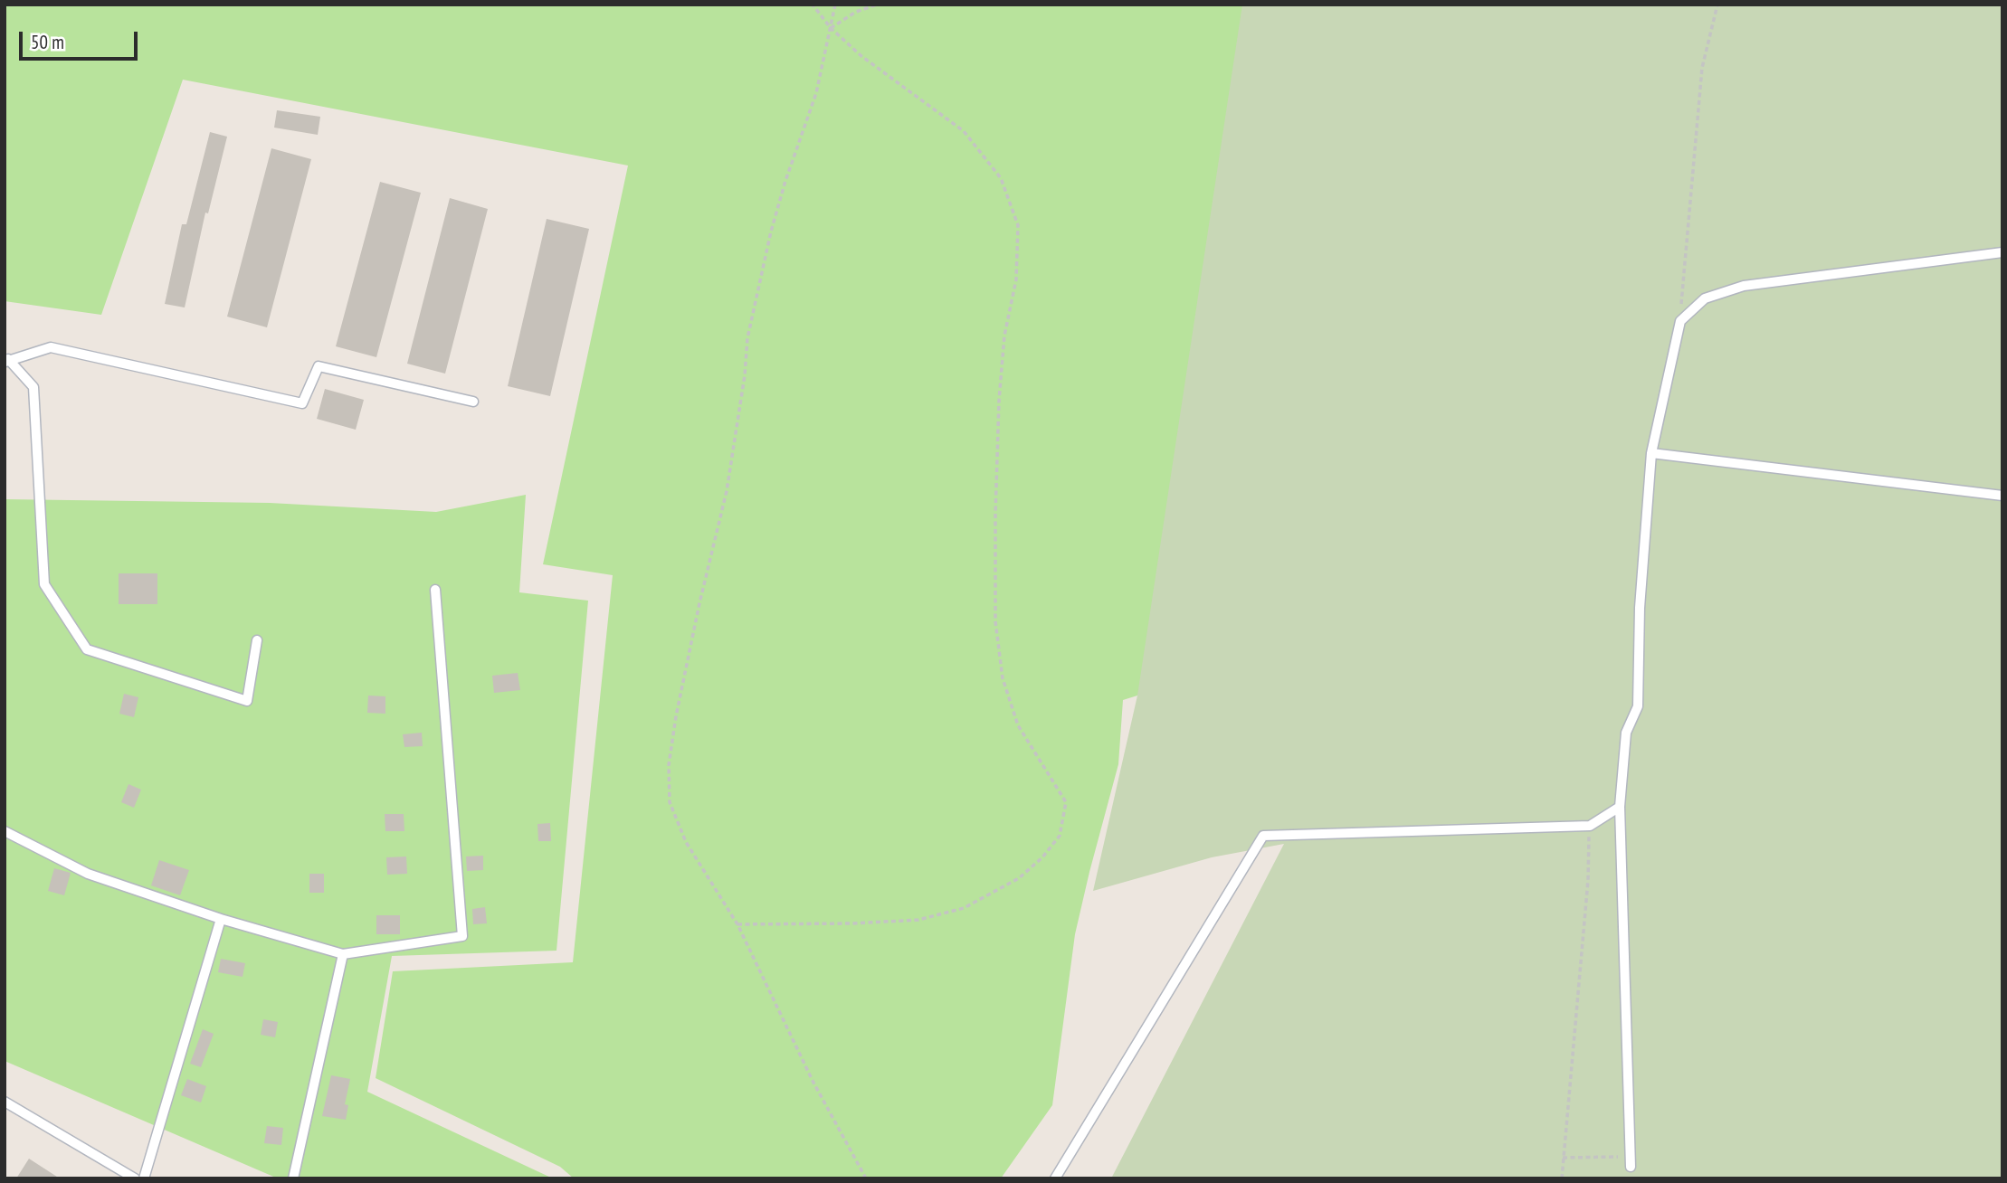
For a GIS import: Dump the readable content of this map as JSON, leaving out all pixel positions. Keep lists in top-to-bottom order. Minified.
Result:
{"scale_bar":"50 m"}
